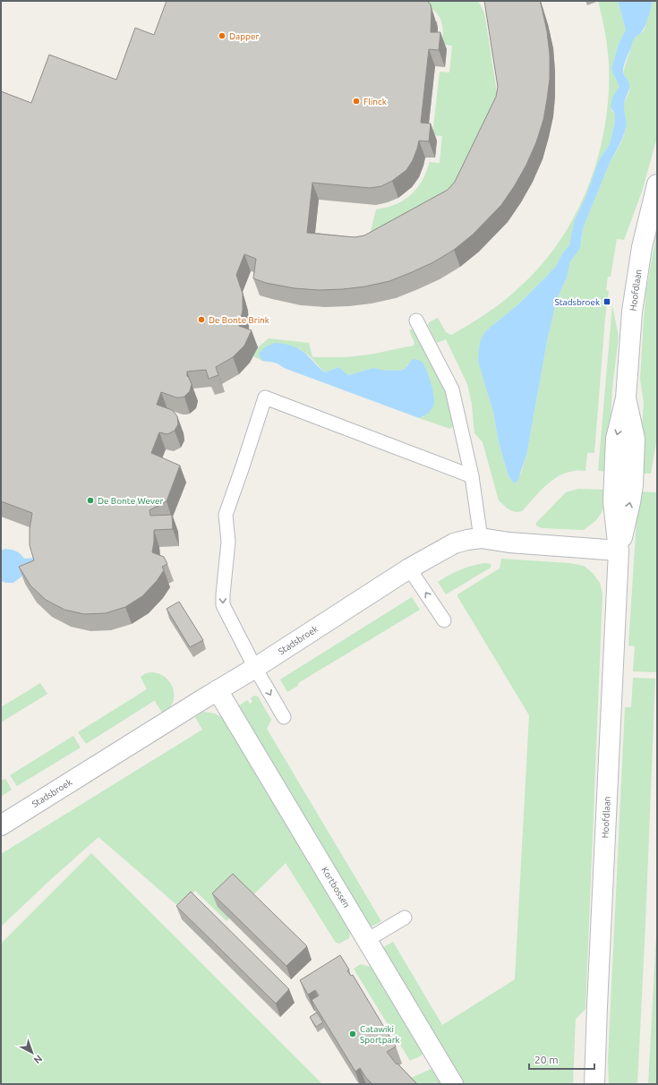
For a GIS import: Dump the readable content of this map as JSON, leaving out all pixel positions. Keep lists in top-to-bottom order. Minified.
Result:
{"streets":{"street":["Hoofdlaan","Stadsbroek","Kortbossen"]},"crossings":[["Hoofdlaan","Stadsbroek"],["Stadsbroek","Kortbossen"]],"places":{"other":["Dapper","Flinck","De Bonte Brink","De Bonte Wever","Catawiki Sportpark"],"transit":["Stadsbroek"]},"scale_bar":"20 m","north":"bottom right"}
